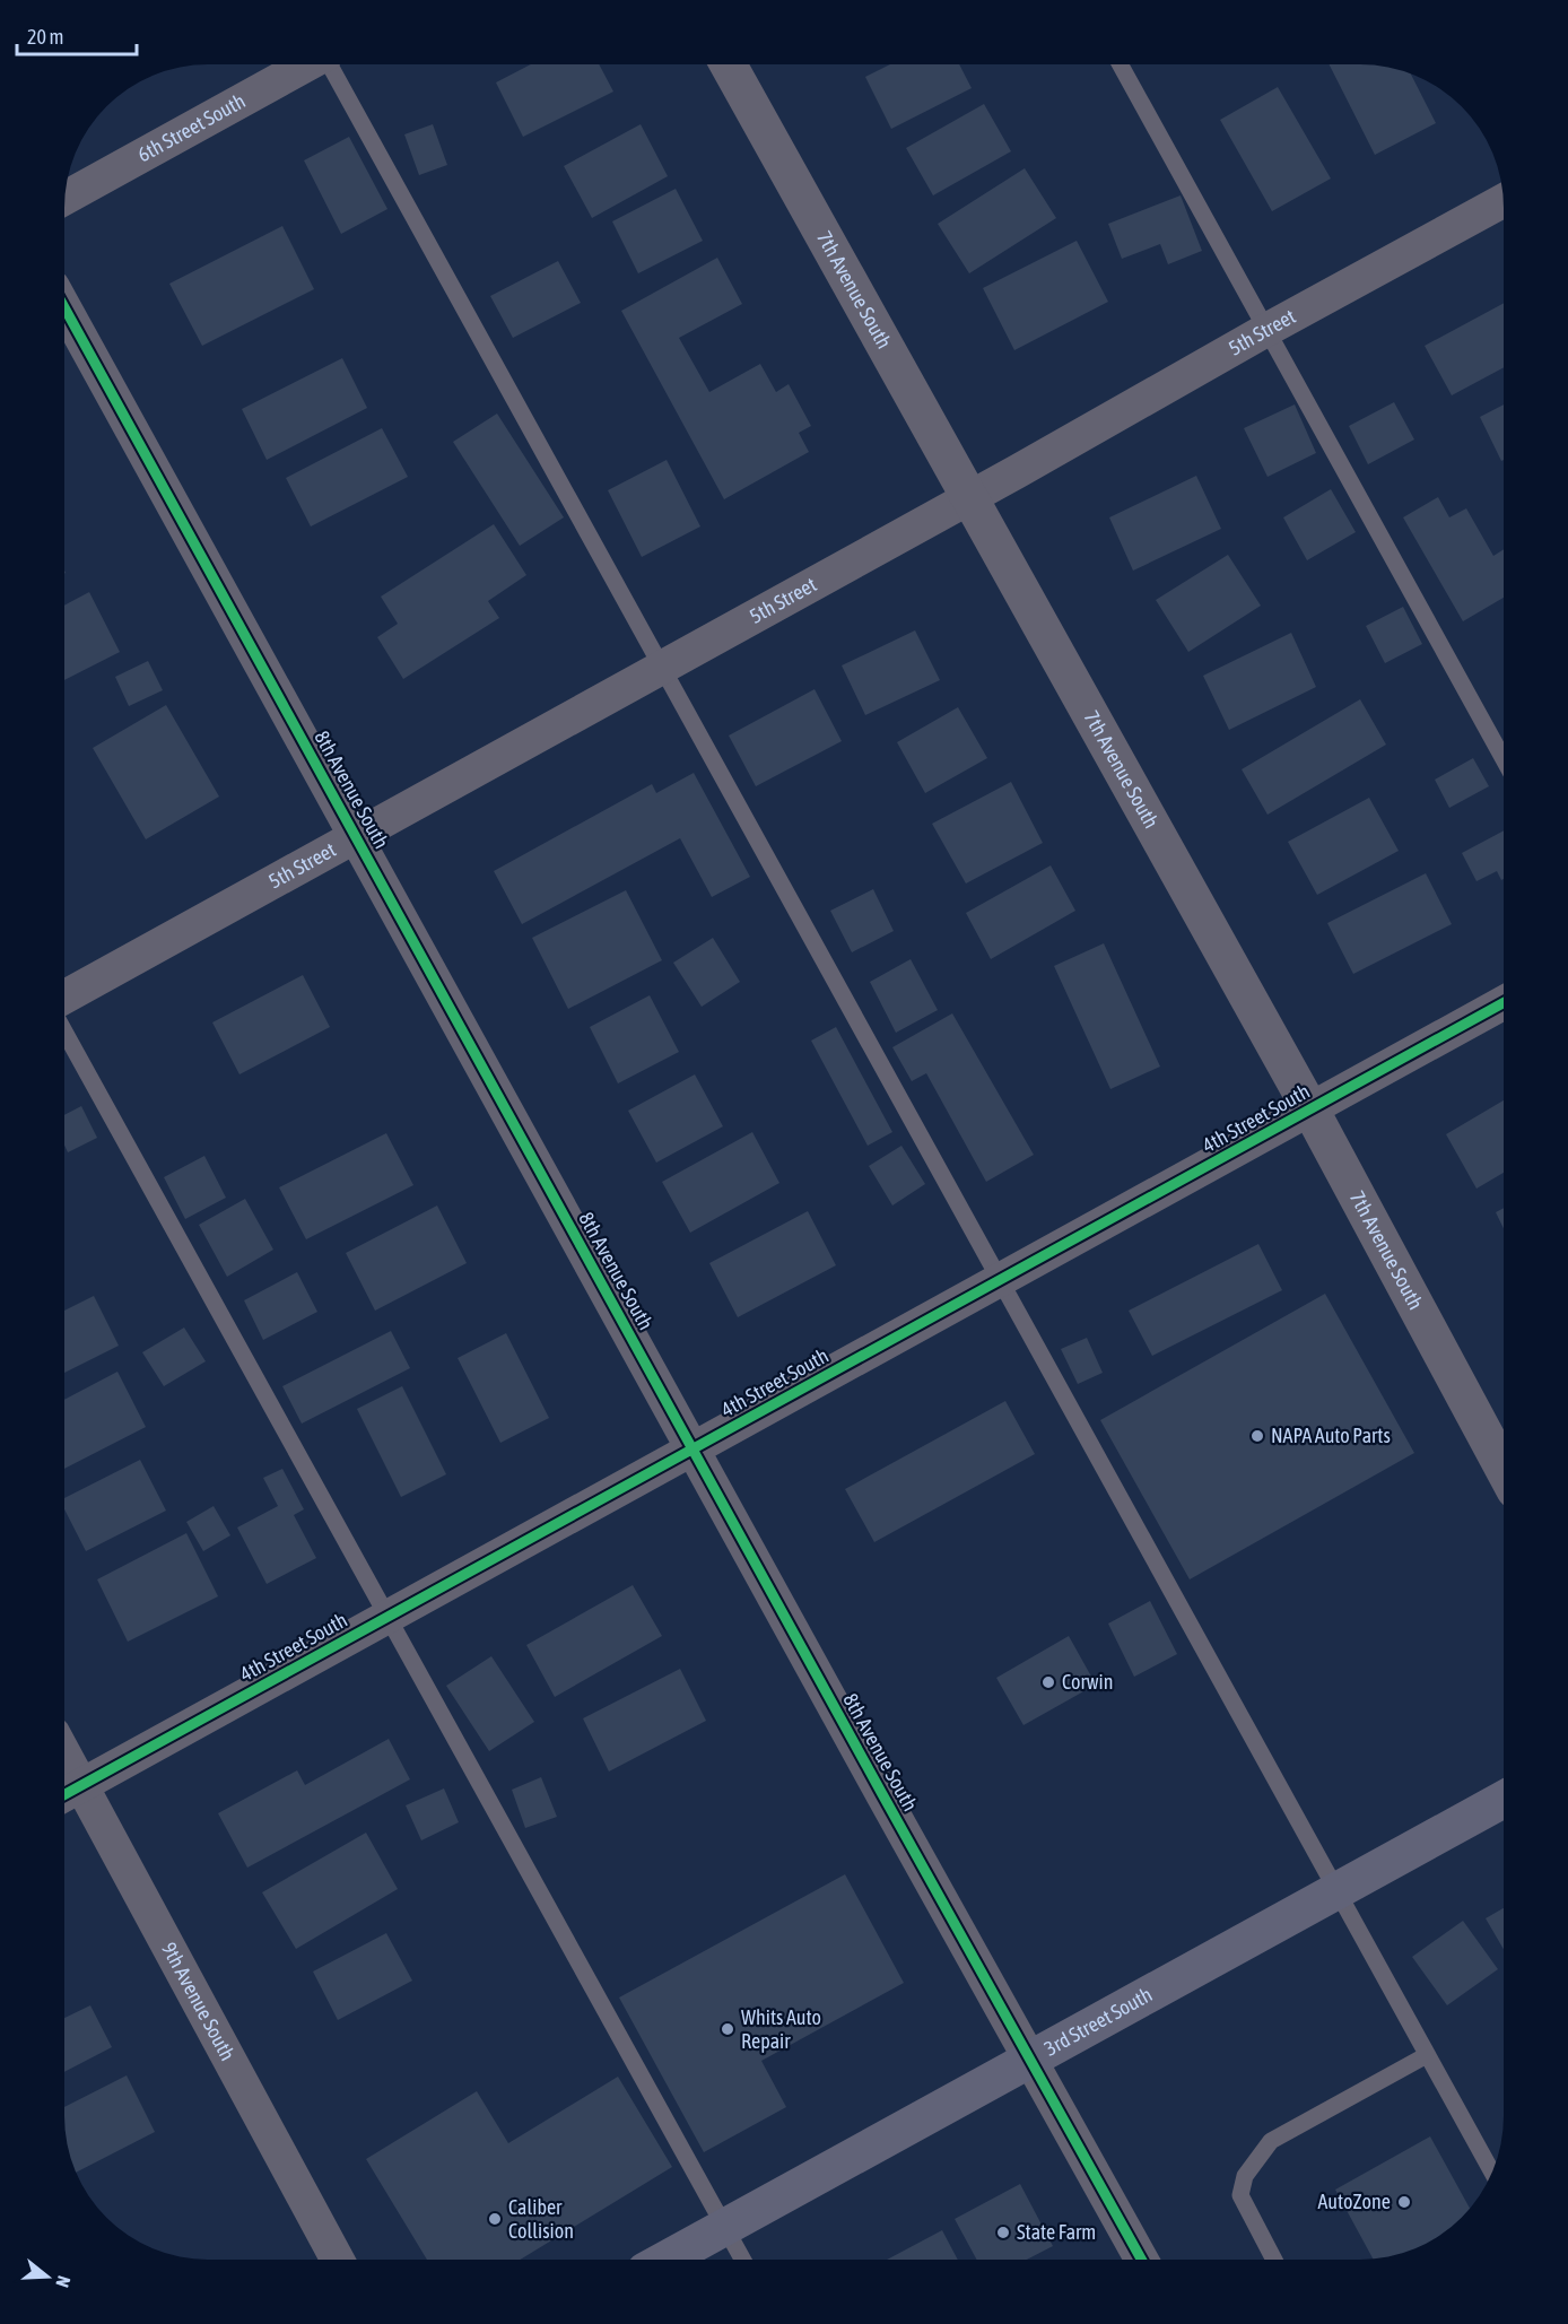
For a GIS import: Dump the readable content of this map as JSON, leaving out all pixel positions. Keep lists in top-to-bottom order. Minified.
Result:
{"streets":{"main road":["3rd Street South"],"street":["6th Street South","7th Avenue South","5th Street","8th Avenue South","4th Street South","9th Avenue South"]},"crossings":[["7th Avenue South","5th Street"],["7th Avenue South","4th Street South"],["5th Street","8th Avenue South"],["8th Avenue South","4th Street South"],["8th Avenue South","3rd Street South"],["4th Street South","9th Avenue South"]],"places":["NAPA Auto Parts","Corwin","Whits Auto Repair","AutoZone","Caliber Collision","State Farm"],"scale_bar":"20 m","north":"right"}
